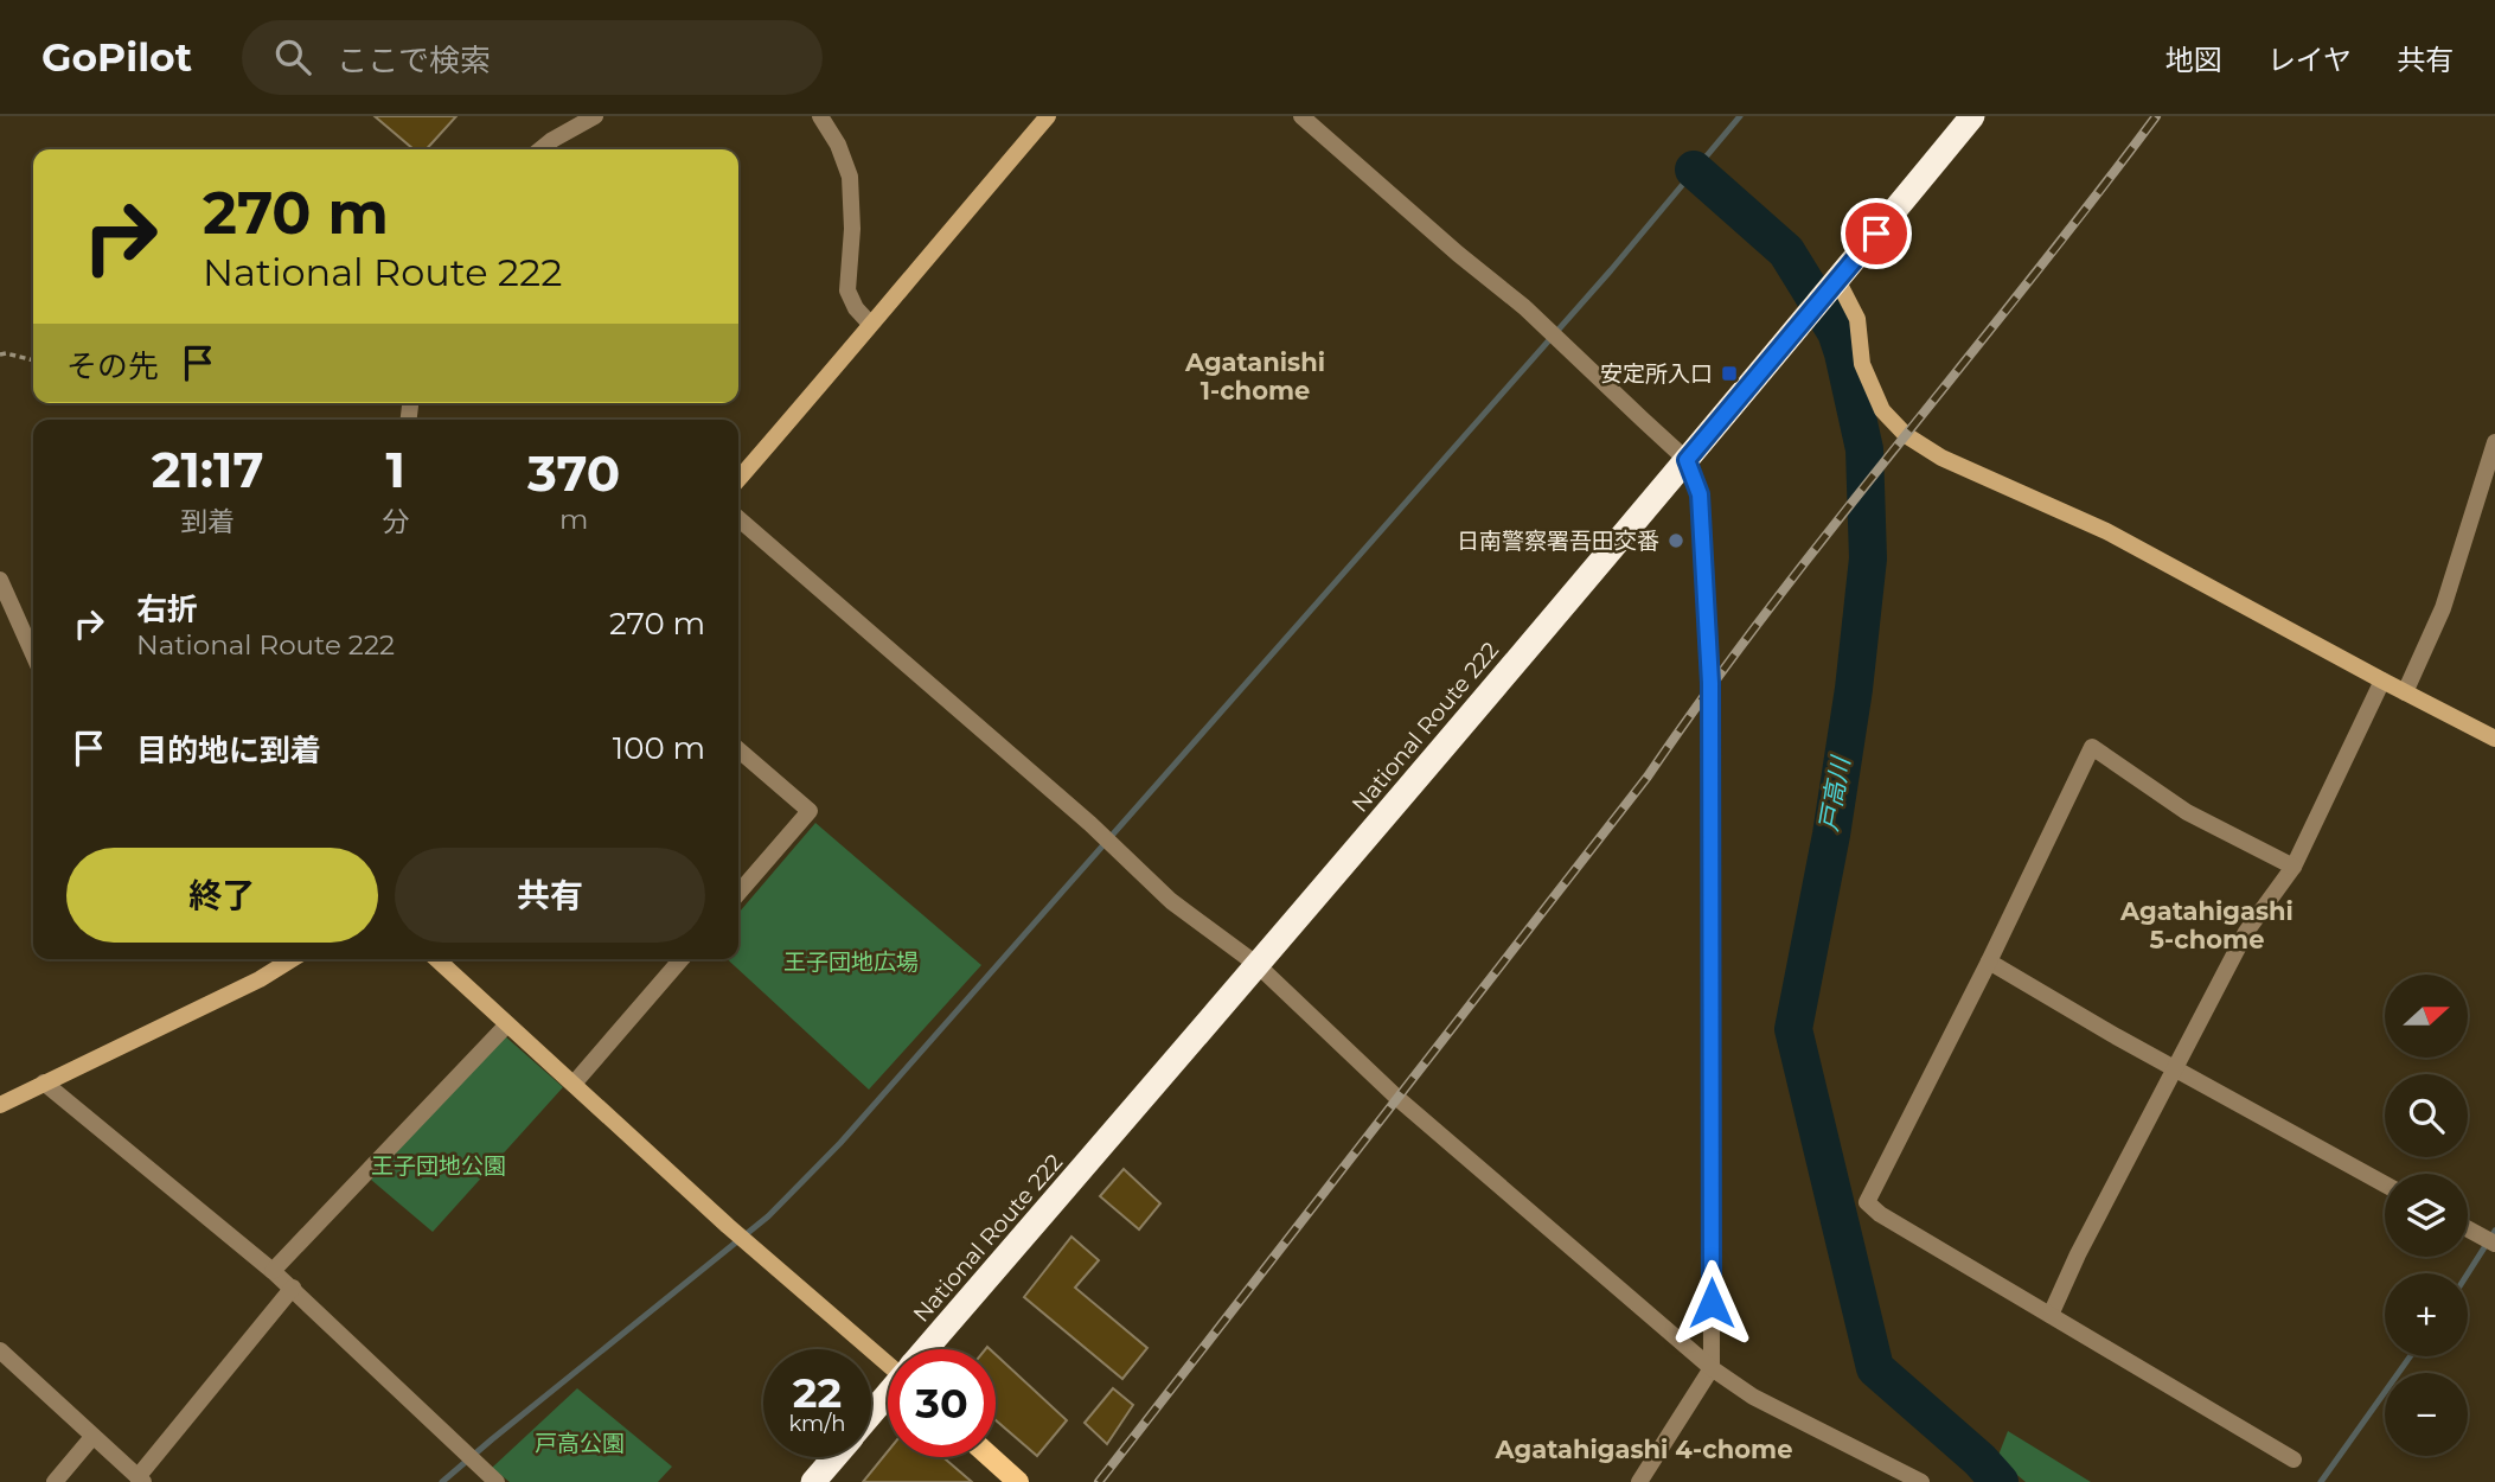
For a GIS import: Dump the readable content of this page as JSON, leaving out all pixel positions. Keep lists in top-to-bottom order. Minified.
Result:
{"streets":{"highway":["National Route 222"]},"districts":["Agatanishi 1-chome","Agatahigashi 5-chome","Agatahigashi 4-chome"],"water":["戸高川"],"parks":["王子団地広場","王子団地公園","戸高公園"],"places":{"transit":["安定所入口"],"other":["日南警察署吾田交番"]},"north":"right","page":{"header":"GoPilot","search":"ここで検索","nav":["地図","レイヤ","共有"],"turn":["270 m","National Route 222"],"then":"その先","eta":["21:17","到着","1","分","370","m"],"list":[{"name":"右折","note":"National Route 222","value":"270 m"},{"name":"目的地に到着","value":"100 m"}],"buttons":["終了","共有"],"map_buttons":["+","−"],"speed":"22 km/h","limit":"30"}}
